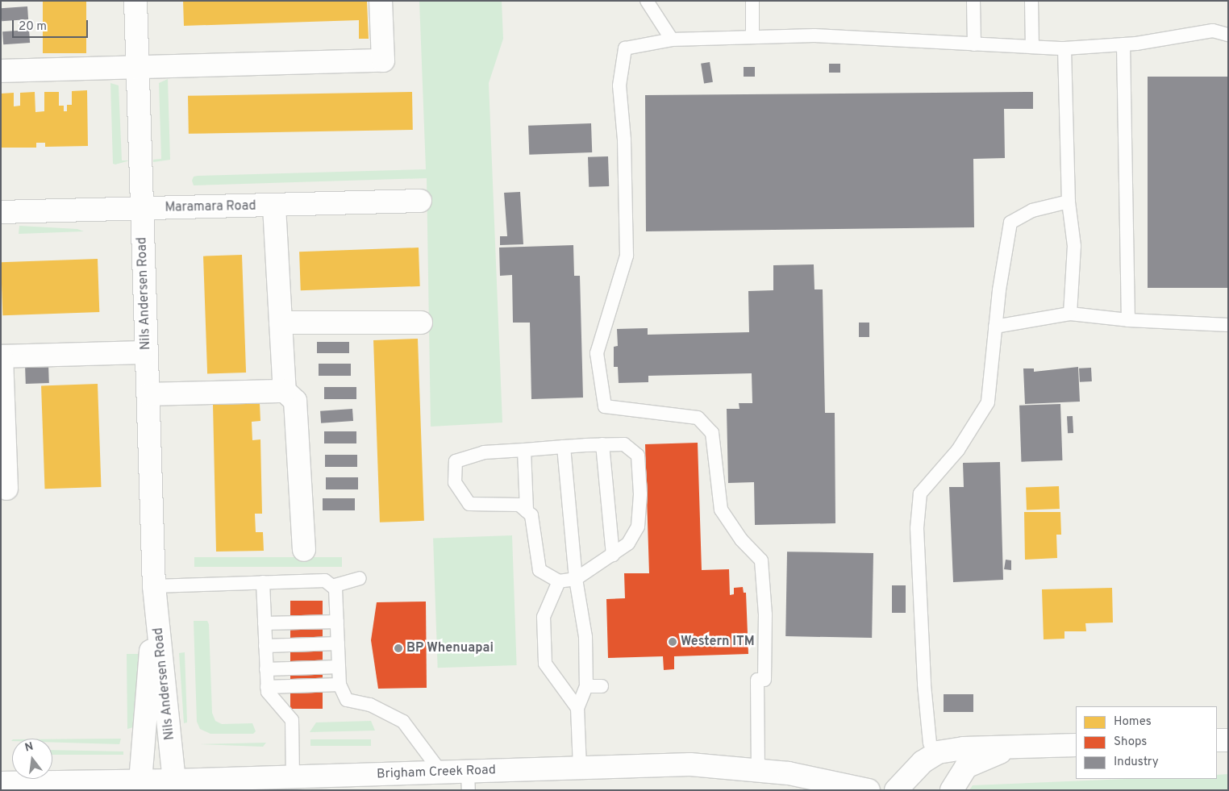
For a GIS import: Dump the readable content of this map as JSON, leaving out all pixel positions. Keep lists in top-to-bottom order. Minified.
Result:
{"streets":{"street":["Maramara Road","Nils Andersen Road","Brigham Creek Road"]},"crossings":[["Maramara Road","Nils Andersen Road"],["Nils Andersen Road","Brigham Creek Road"]],"places":["Western ITM","BP Whenuapai"],"legend":["Homes","Shops","Industry"],"scale_bar":"20 m","north":"top"}
